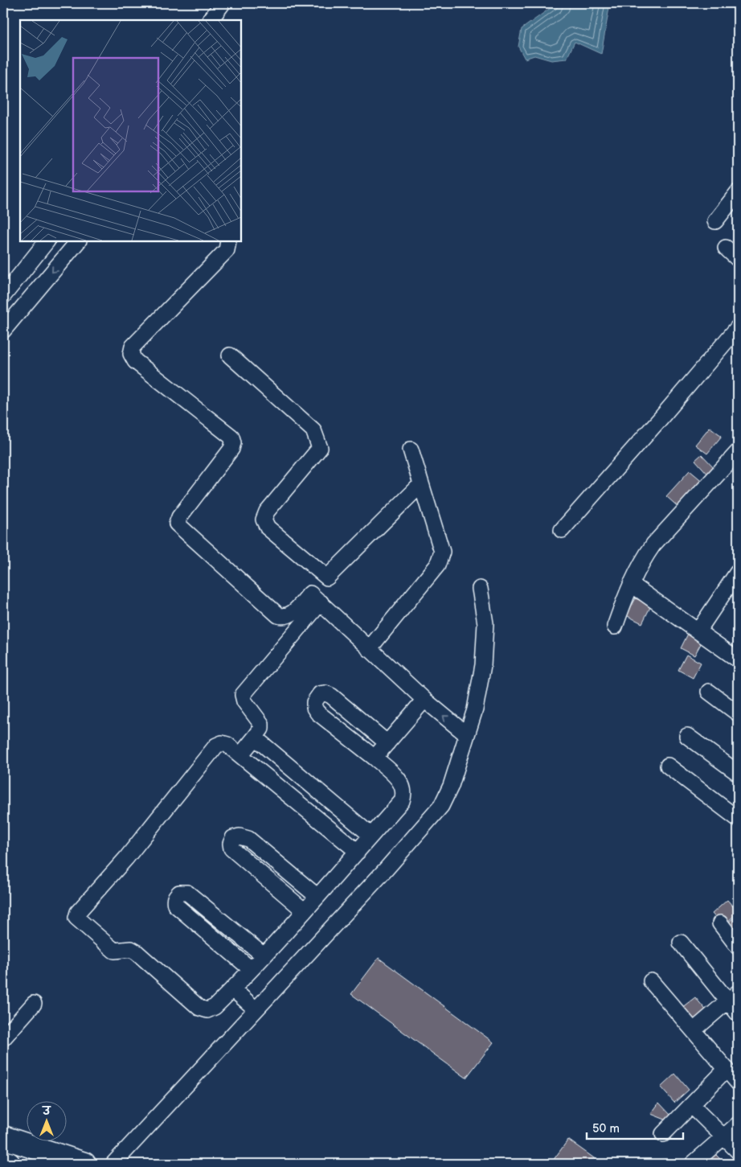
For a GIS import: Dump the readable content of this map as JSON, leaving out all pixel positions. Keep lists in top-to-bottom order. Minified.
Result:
{"scale_bar":"50 m","north":"top"}
